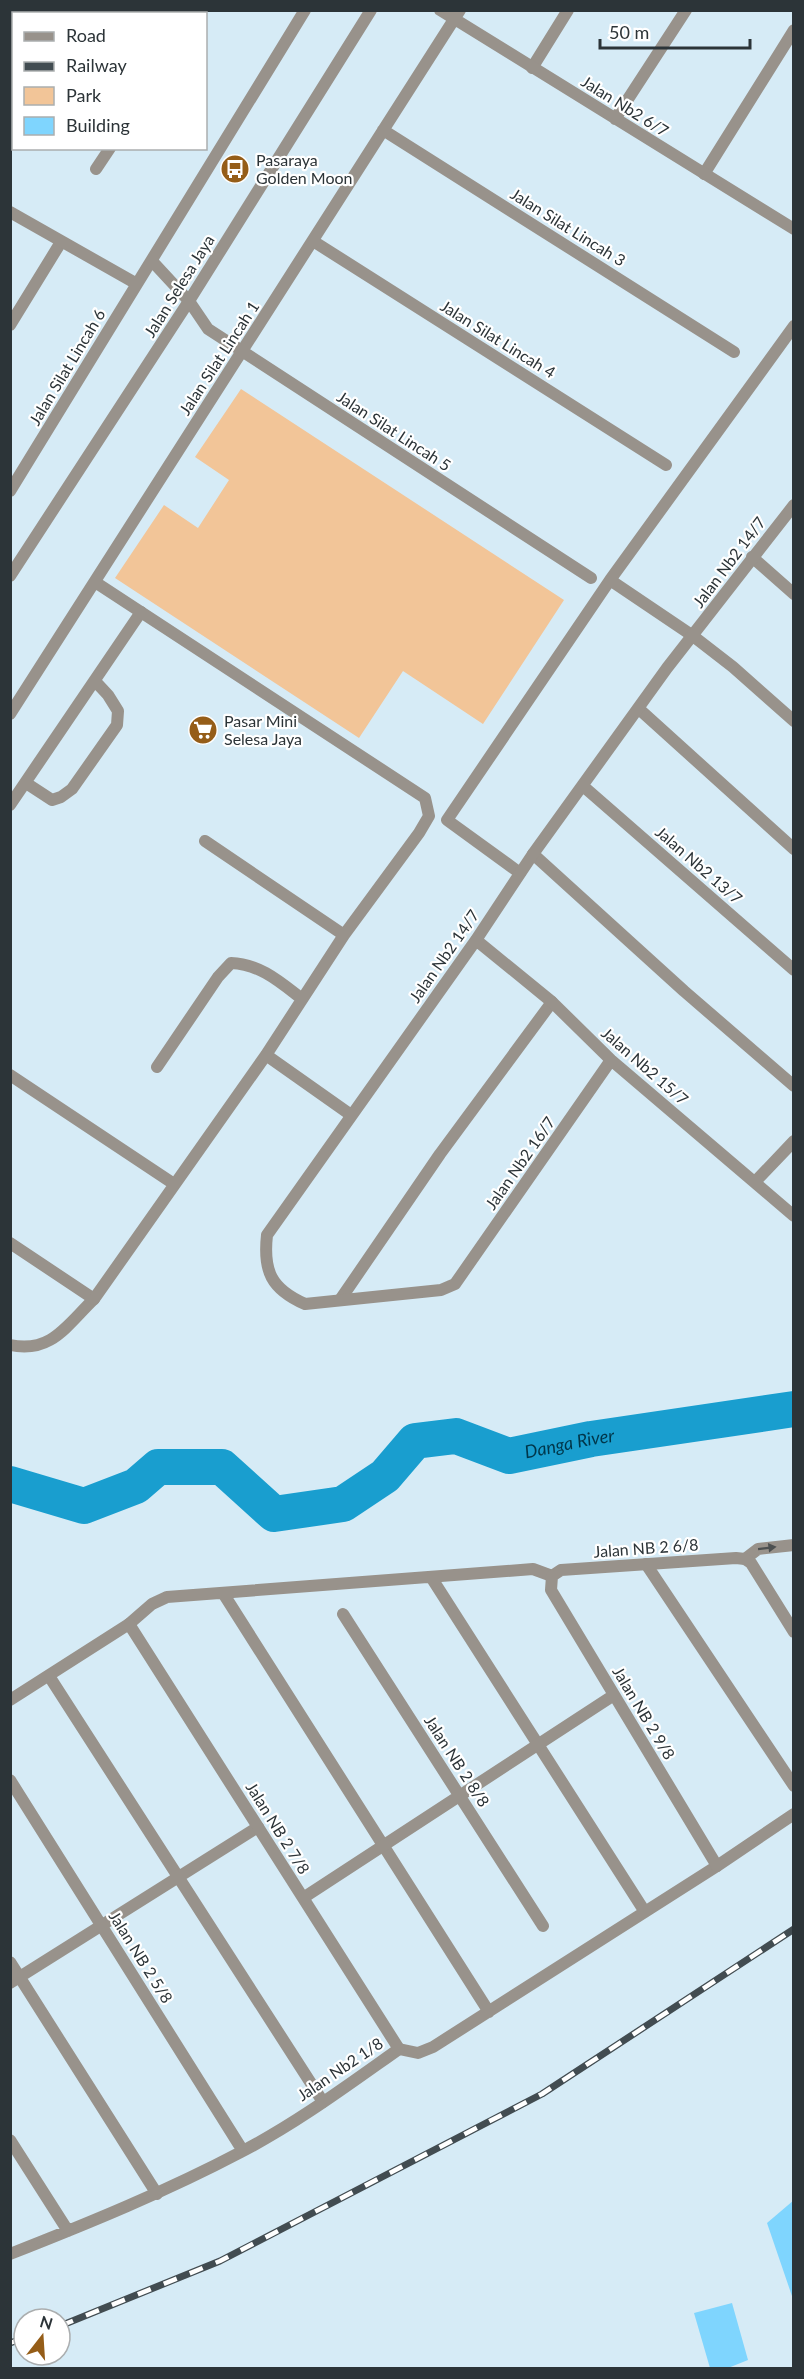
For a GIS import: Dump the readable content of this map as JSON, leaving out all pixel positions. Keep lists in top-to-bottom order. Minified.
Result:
{"streets":{"street":["Jalan Nb2 6/7","Jalan Silat Lincah 3","Jalan Selesa Jaya","Jalan Silat Lincah 4","Jalan Silat Lincah 1","Jalan Silat Lincah 6","Jalan Silat Lincah 5","Jalan Nb2 14/7","Jalan Nb2 13/7","Jalan Nb2 15/7","Jalan Nb2 16/7","Jalan NB 2 6/8","Jalan NB 2 9/8","Jalan NB 2 8/8","Jalan NB 2 7/8","Jalan NB 2 5/8","Jalan Nb2 1/8"]},"crossings":[["Jalan Nb2 6/7","Jalan Silat Lincah 1"],["Jalan Silat Lincah 3","Jalan Silat Lincah 1"],["Jalan Selesa Jaya","Jalan Silat Lincah 5"],["Jalan Silat Lincah 4","Jalan Silat Lincah 1"],["Jalan Silat Lincah 1","Jalan Silat Lincah 5"],["Jalan Nb2 14/7","Jalan Nb2 13/7"],["Jalan Nb2 14/7","Jalan Nb2 15/7"],["Jalan Nb2 14/7","Jalan Nb2 16/7"],["Jalan Nb2 15/7","Jalan Nb2 16/7"],["Jalan NB 2 6/8","Jalan NB 2 9/8"],["Jalan NB 2 9/8","Jalan Nb2 1/8"],["Jalan NB 2 7/8","Jalan Nb2 1/8"],["Jalan NB 2 5/8","Jalan Nb2 1/8"]],"water":["Danga River"],"places":{"bus stop":["Pasaraya Golden Moon"],"supermarket":["Pasar Mini Selesa Jaya"]},"legend":["Road","Railway","Park","Building"],"scale_bar":"50 m","north":"top"}
